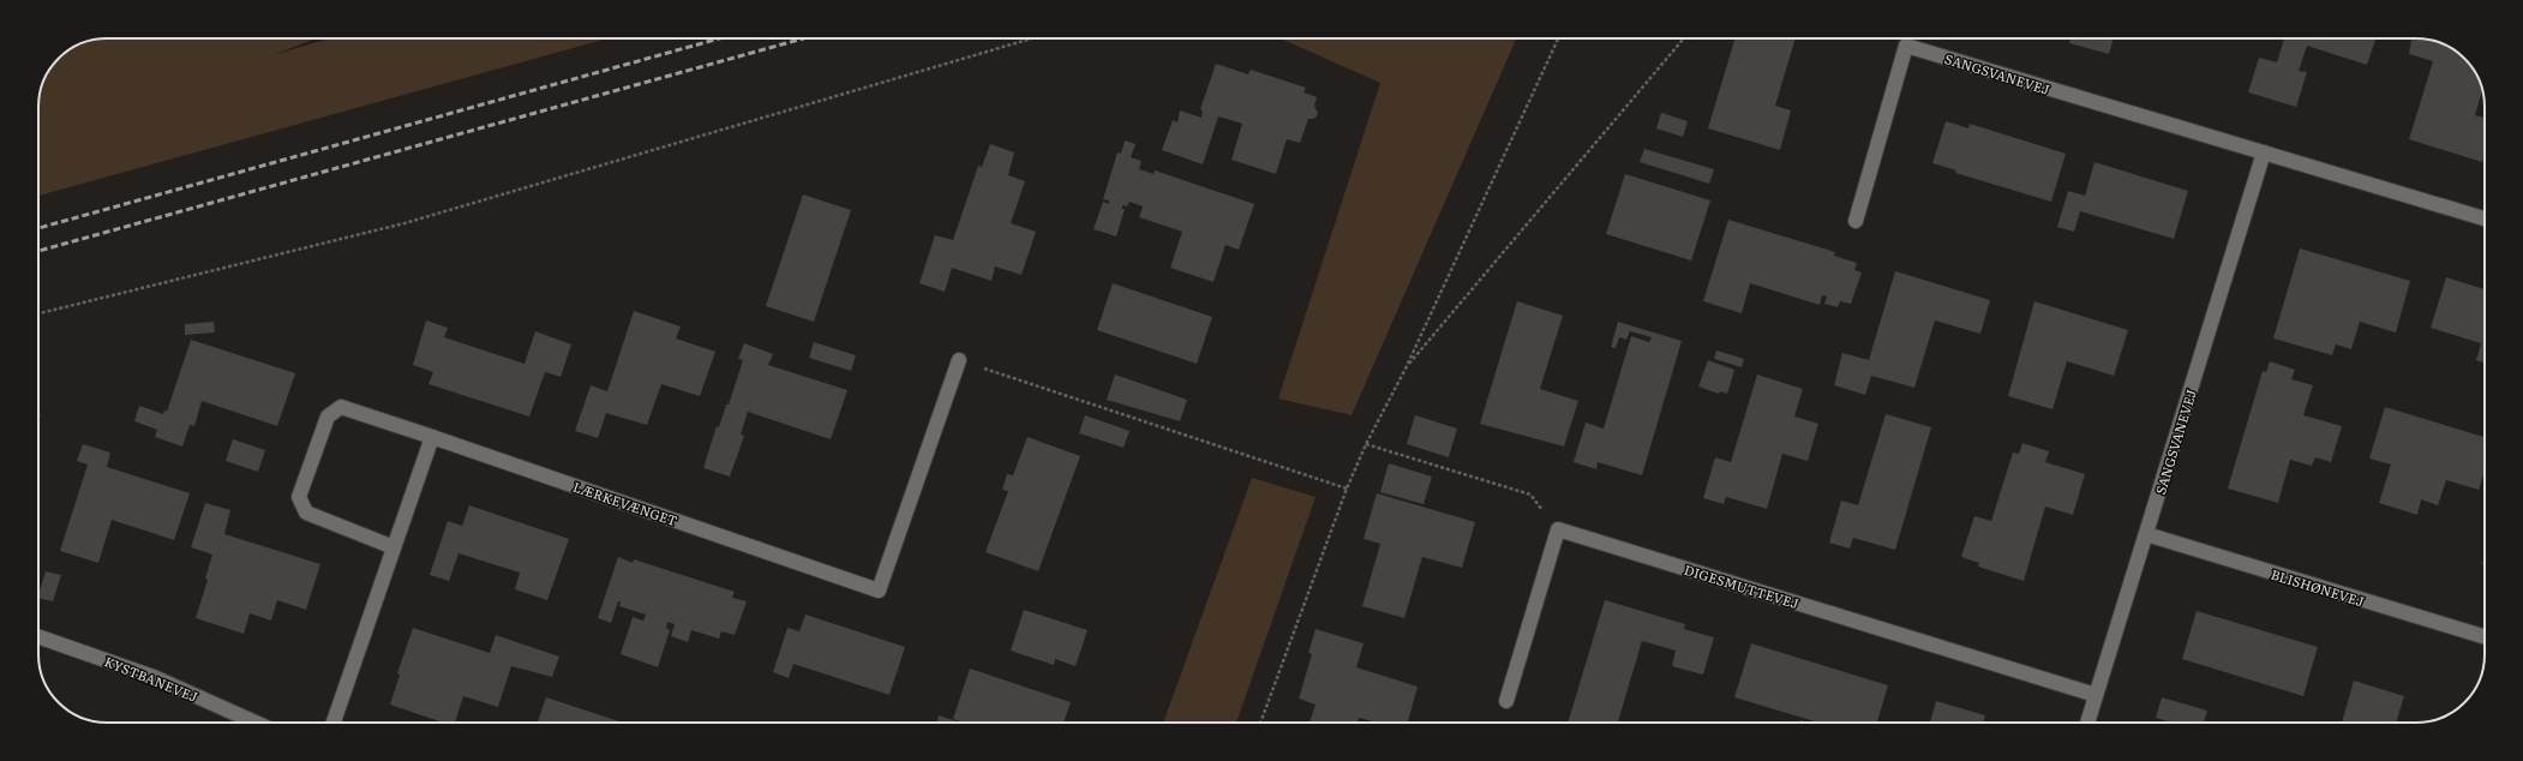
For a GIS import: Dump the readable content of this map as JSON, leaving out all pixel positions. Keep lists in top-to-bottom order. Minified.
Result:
{"streets":{"street":["SANGSVANEVEJ","LÆRKEVÆNGET","DIGESMUTTEVEJ","BLISHØNEVEJ","KYSTBANEVEJ"]},"crossings":[["SANGSVANEVEJ","DIGESMUTTEVEJ"],["SANGSVANEVEJ","BLISHØNEVEJ"]]}
